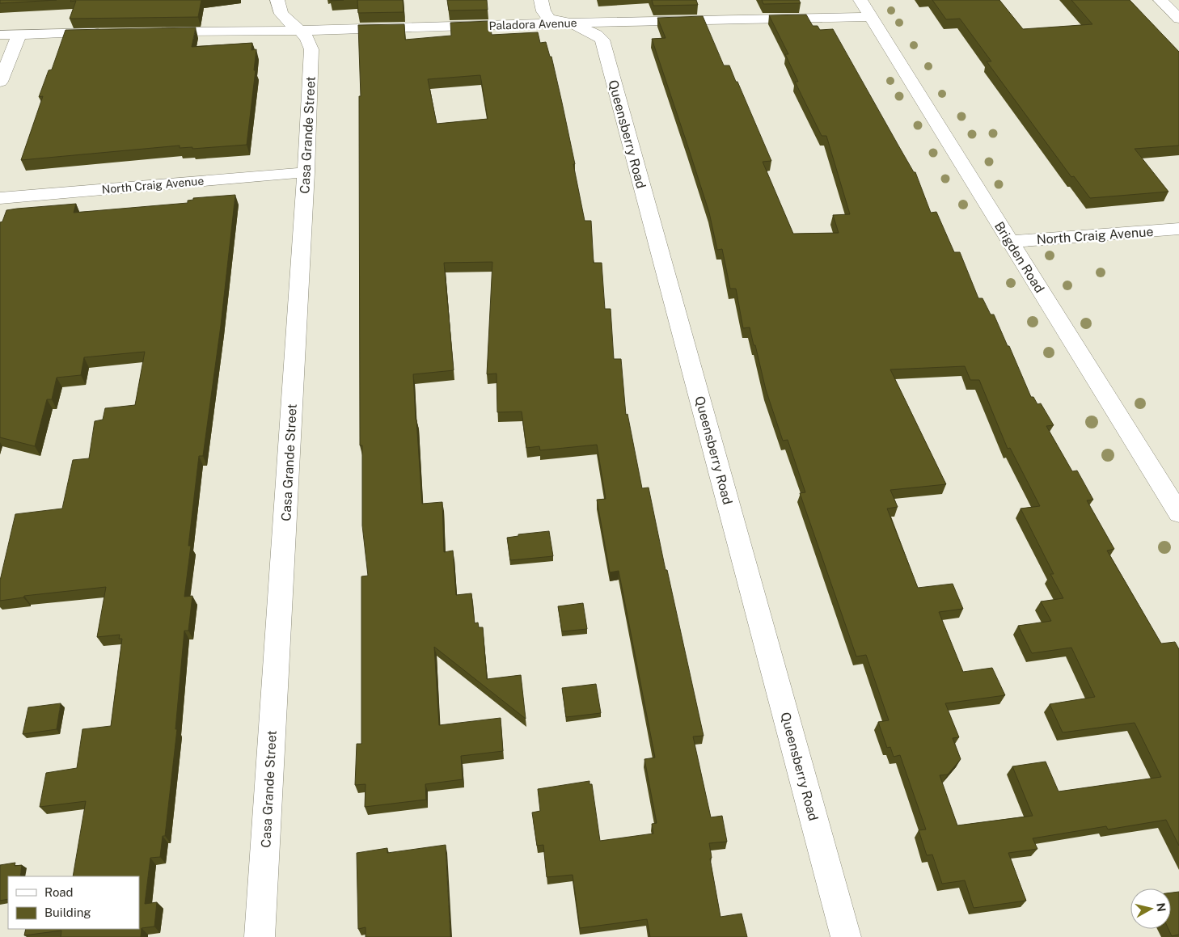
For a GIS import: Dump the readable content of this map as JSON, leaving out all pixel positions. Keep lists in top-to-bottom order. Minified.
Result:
{"streets":{"street":["Paladora Avenue","Queensberry Road","Casa Grande Street","North Craig Avenue","Brigden Road"]},"crossings":[["Paladora Avenue","Queensberry Road"],["Paladora Avenue","Casa Grande Street"],["Paladora Avenue","Brigden Road"],["Casa Grande Street","North Craig Avenue"],["North Craig Avenue","Brigden Road"]],"legend":["Road","Building"],"north":"right"}
